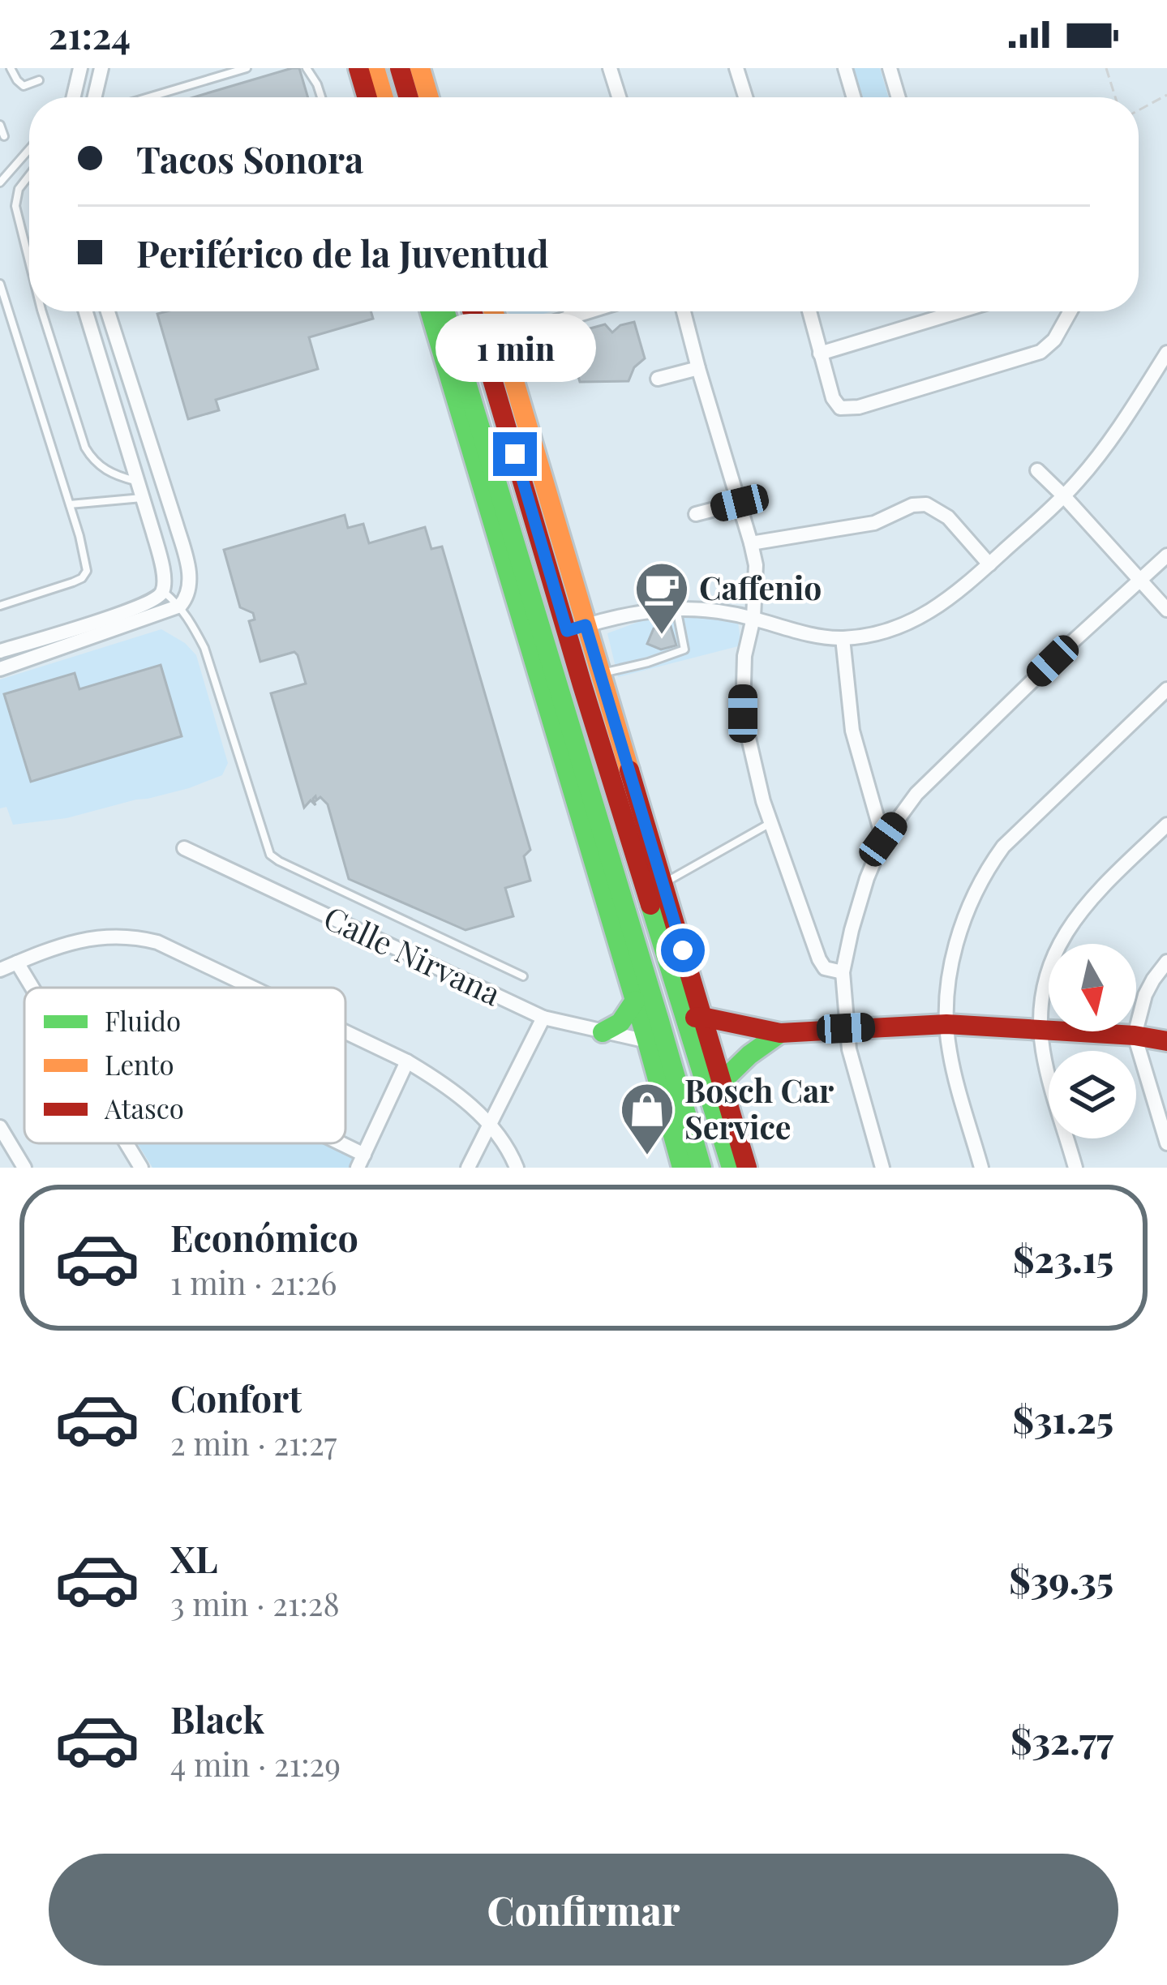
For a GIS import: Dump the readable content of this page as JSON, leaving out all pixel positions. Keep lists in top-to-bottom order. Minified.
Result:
{"streets":{"street":["Calle Nirvana"]},"places":{"cafe":["Caffenio"],"shop":["Bosch Car Service"]},"legend":["Fluido","Lento","Atasco"],"north":"bottom","page":{"status":"21:24","banner":["Tacos Sonora","Periférico de la Juventud"],"bubble":"1 min","list":[{"name":"Económico","note":"1 min · 21:26","value":"$23.15"},{"name":"Confort","note":"2 min · 21:27","value":"$31.25"},{"name":"XL","note":"3 min · 21:28","value":"$39.35"},{"name":"Black","note":"4 min · 21:29","value":"$32.77"}],"buttons":"Confirmar"}}
